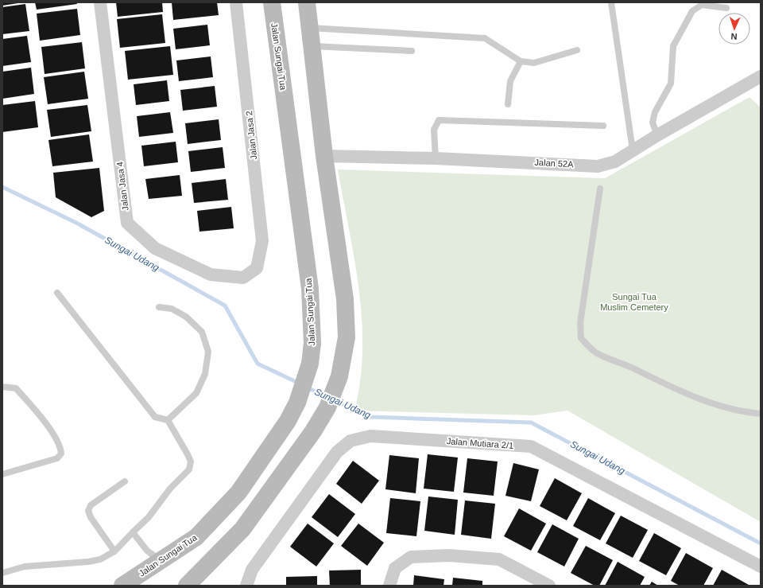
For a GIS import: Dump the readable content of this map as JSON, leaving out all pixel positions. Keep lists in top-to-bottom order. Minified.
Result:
{"streets":{"main road":["Jalan Sungai Tua"],"street":["Jalan Jasa 2","Jalan 52A","Jalan Jasa 4","Jalan Mutiara 2/1"]},"crossings":[["Jalan Jasa 2","Jalan Jasa 4"]],"water":["Sungai Udang"],"parks":["Sungai Tua Muslim Cemetery"],"north":"bottom"}
